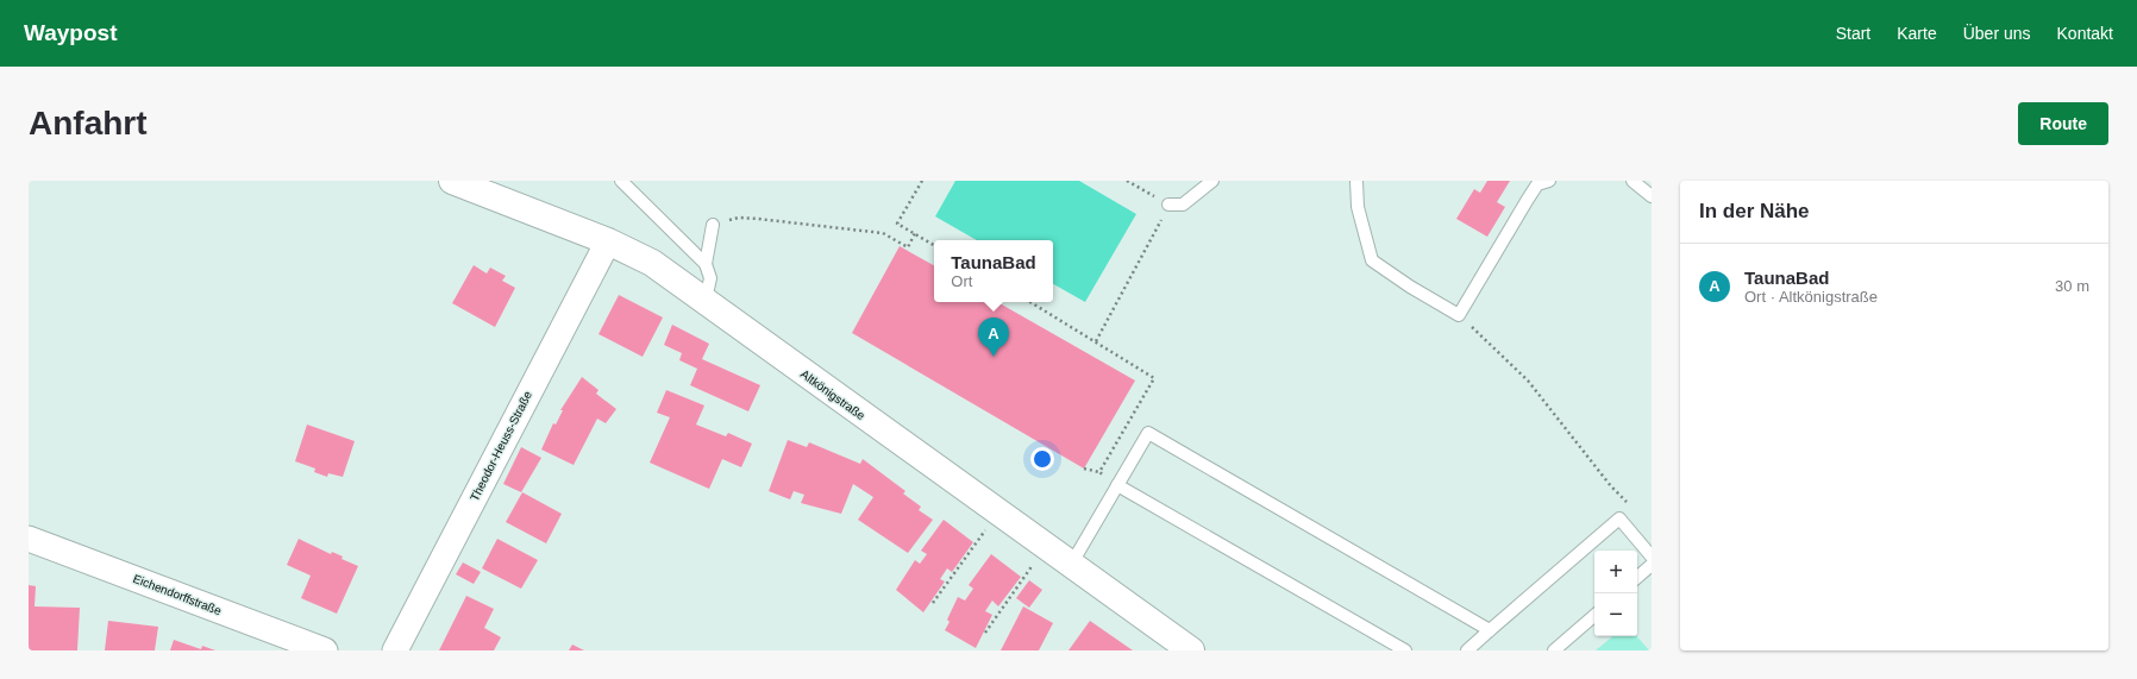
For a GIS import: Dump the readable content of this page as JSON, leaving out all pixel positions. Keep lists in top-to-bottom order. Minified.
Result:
{"streets":{"street":["Altkönigstraße","Theodor-Heuss-Straße","Eichendorffstraße"]},"crossings":[["Altkönigstraße","Theodor-Heuss-Straße"]],"page":{"header":"Waypost","nav":["Start","Karte","Über uns","Kontakt"],"buttons":"Route","title":"Anfahrt","heading":"In der Nähe","popup":["TaunaBad","Ort"],"list":[{"mark":"A","name":"TaunaBad","note":"Ort · Altkönigstraße","value":"30 m"}],"pins":"A","map_buttons":["+","−"]}}
